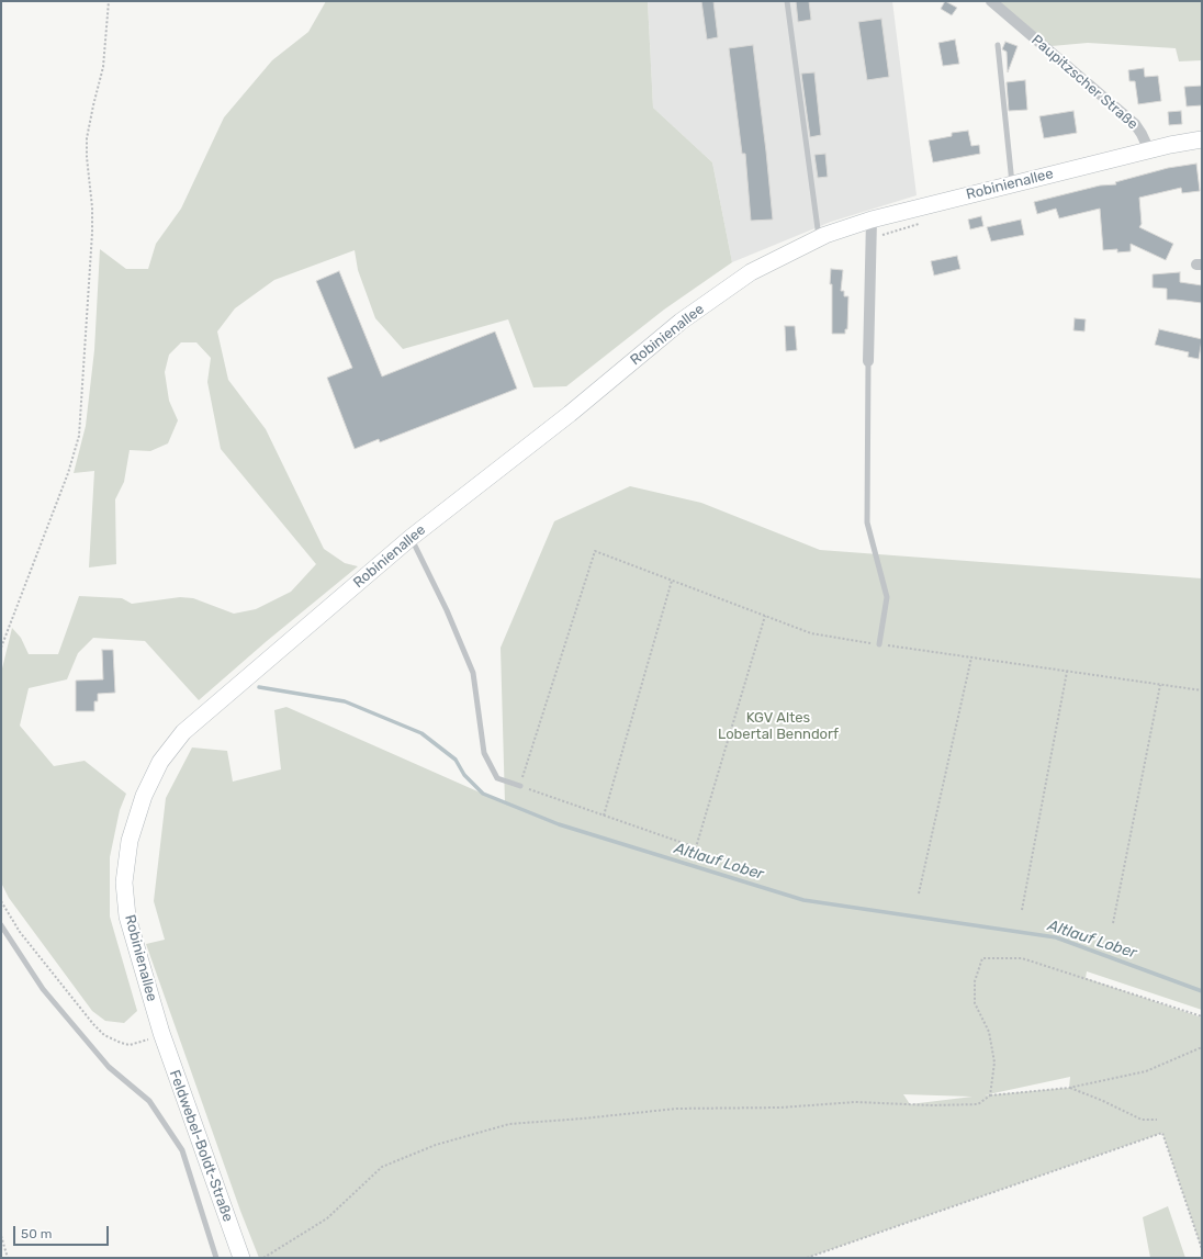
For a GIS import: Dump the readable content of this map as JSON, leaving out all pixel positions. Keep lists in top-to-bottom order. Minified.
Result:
{"streets":{"street":["Paupitzscher Straße","Robinienallee","Feldwebel-Boldt-Straße"]},"crossings":[["Paupitzscher Straße","Robinienallee"],["Robinienallee","Feldwebel-Boldt-Straße"]],"water":["Altlauf Lober"],"parks":["KGV Altes Lobertal Benndorf"],"scale_bar":"50 m"}
